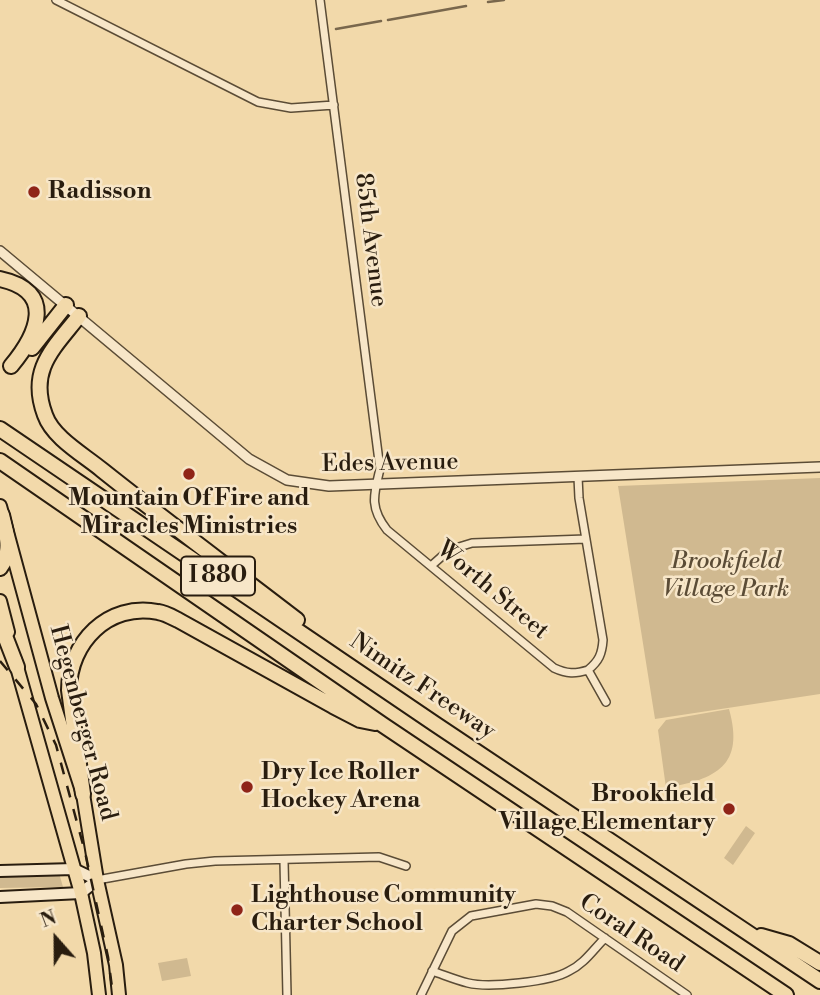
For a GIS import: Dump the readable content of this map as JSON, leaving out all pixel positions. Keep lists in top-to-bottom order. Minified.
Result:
{"streets":{"highway":["I 880","Nimitz Freeway"],"main road":["Hegenberger Road"],"street":["85th Avenue","Edes Avenue","Worth Street","Coral Road"]},"crossings":[["85th Avenue","Edes Avenue"],["85th Avenue","Worth Street"],["Edes Avenue","Worth Street"]],"parks":["Brookfield Village Park"],"places":["Radisson","Mountain Of Fire and Miracles Ministries","Dry Ice Roller Hockey Arena","Brookfield Village Elementary","Lighthouse Community Charter School"],"north":"top"}
